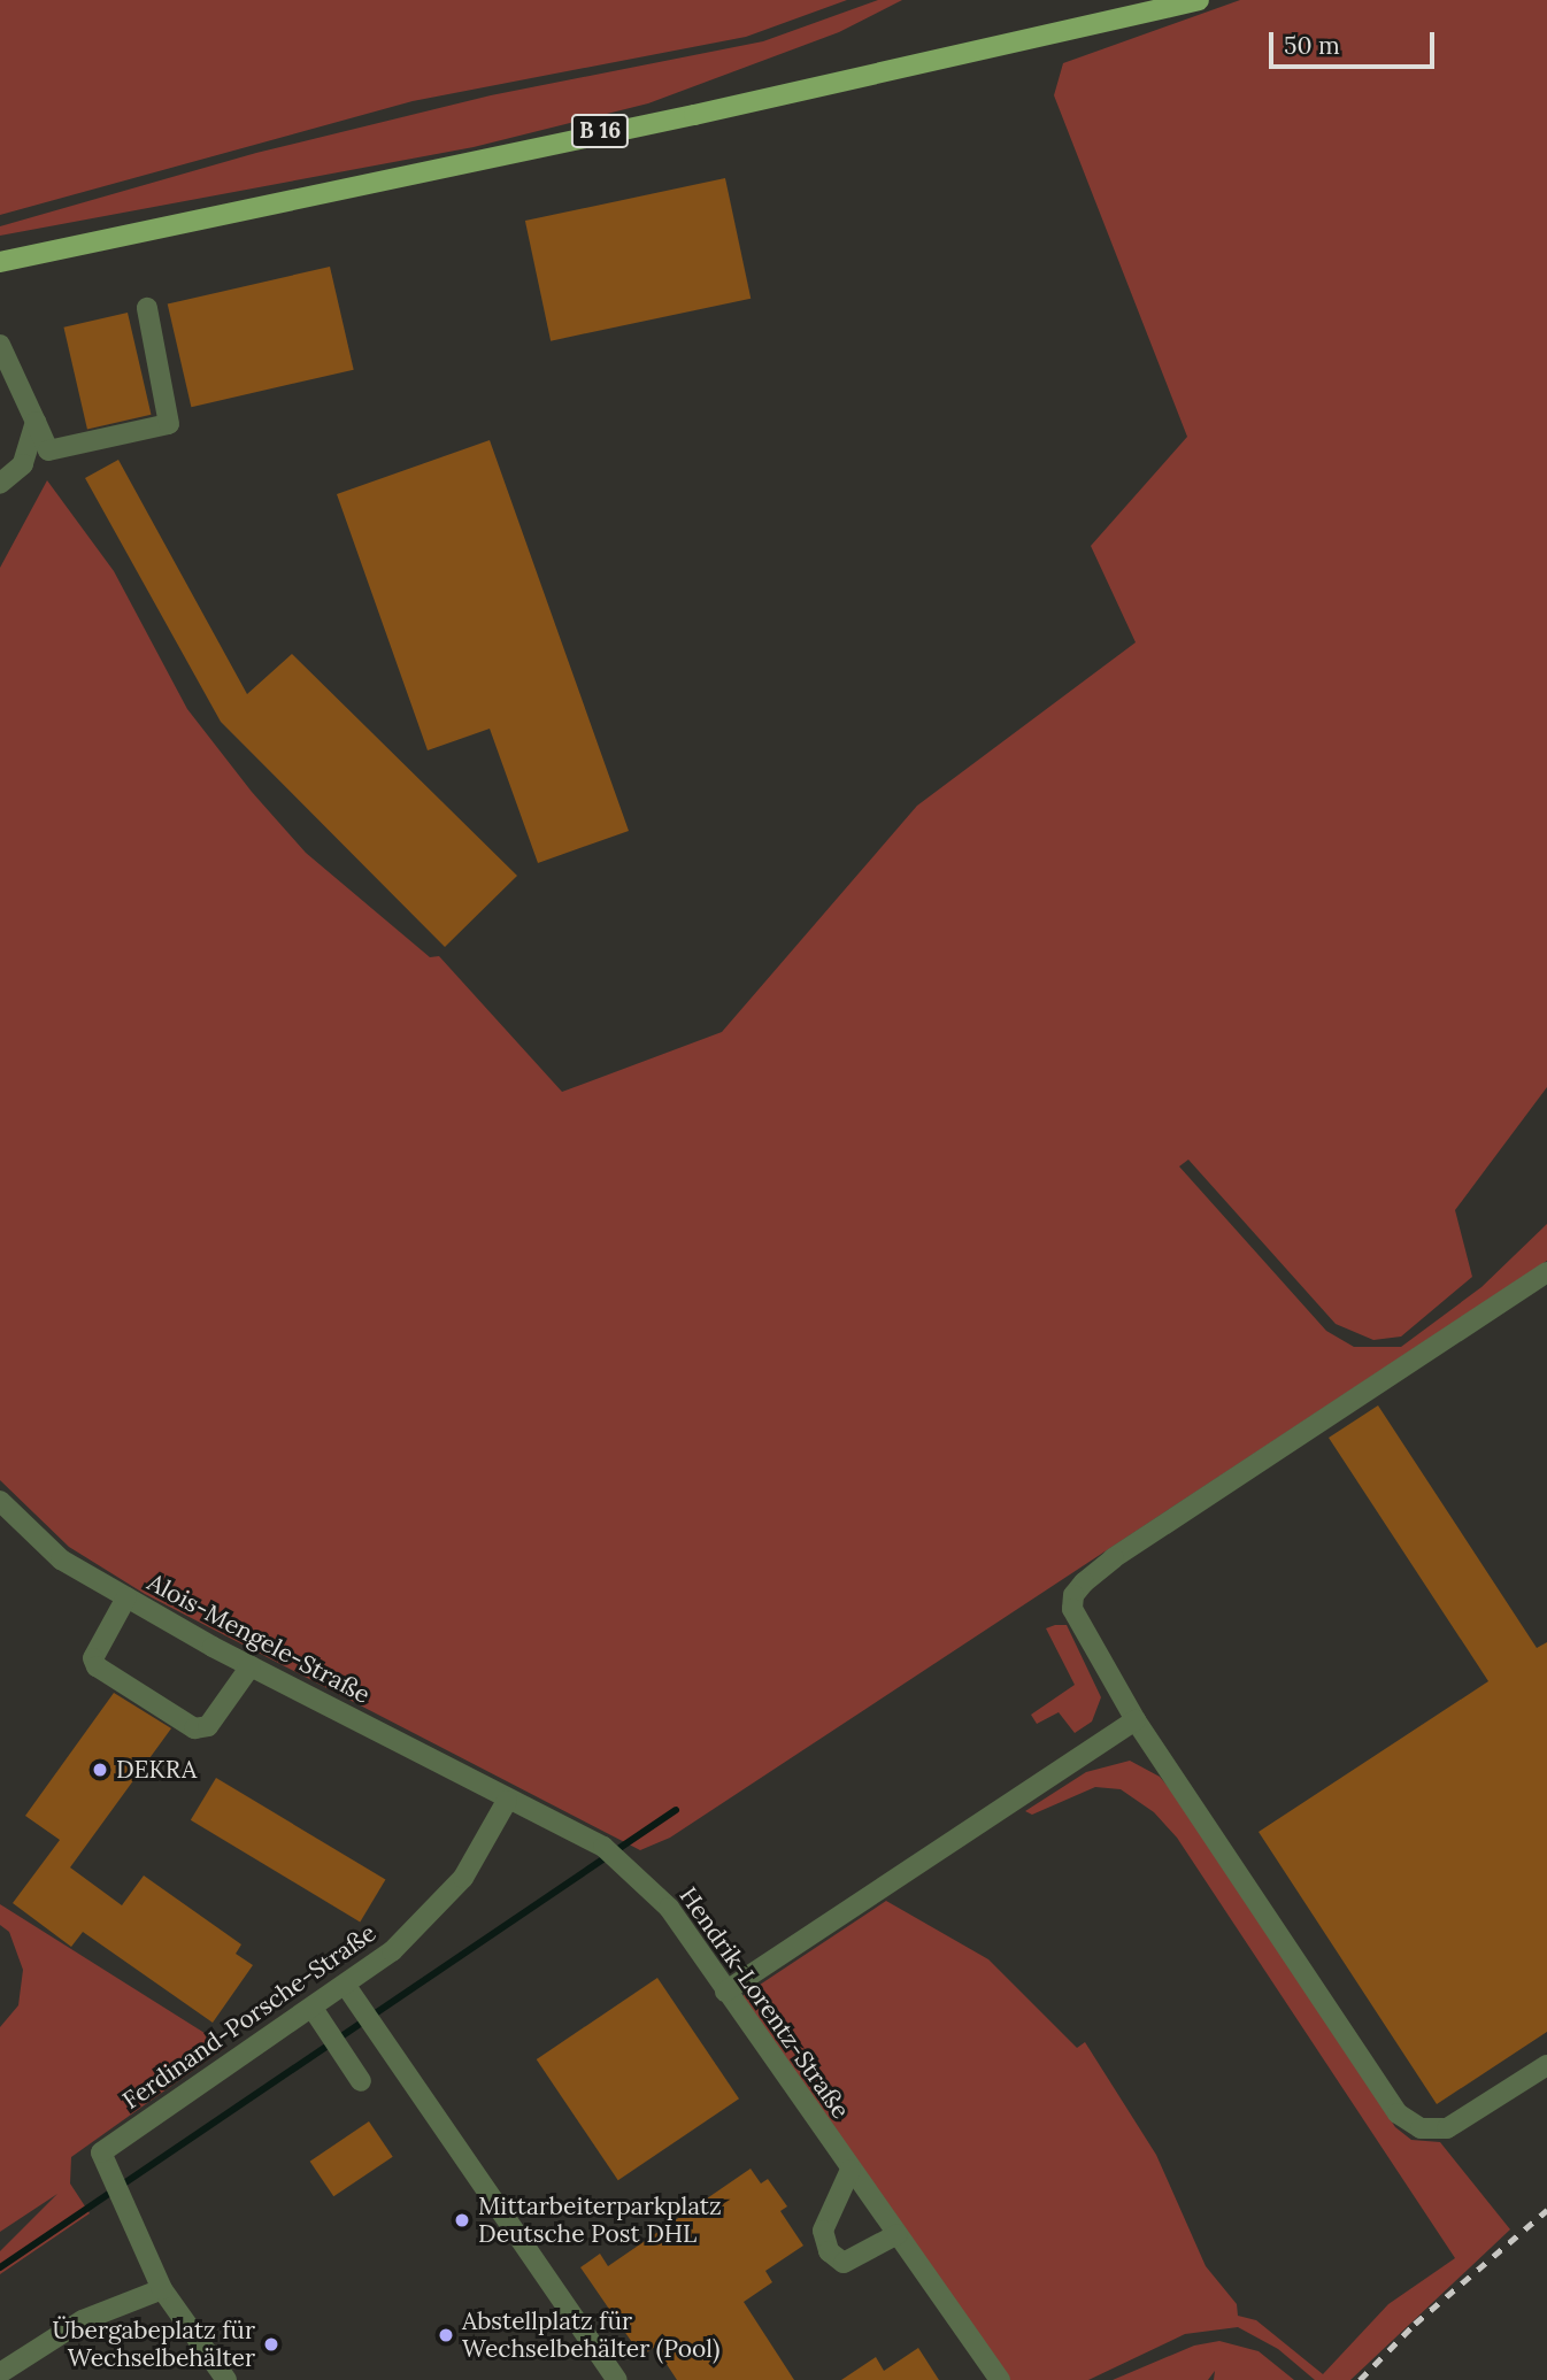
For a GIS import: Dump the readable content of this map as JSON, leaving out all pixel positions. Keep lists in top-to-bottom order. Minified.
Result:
{"streets":{"main road":["B 16"],"street":["Alois-Mengele-Straße","Hendrik-Lorentz-Straße","Ferdinand-Porsche-Straße"]},"crossings":[["Alois-Mengele-Straße","Hendrik-Lorentz-Straße"],["Alois-Mengele-Straße","Ferdinand-Porsche-Straße"],["Hendrik-Lorentz-Straße","Ferdinand-Porsche-Straße"]],"places":["DEKRA","Mittarbeiterparkplatz Deutsche Post DHL","Abstellplatz für Wechselbehälter (Pool)","Übergabeplatz für Wechselbehälter"],"scale_bar":"50 m"}
